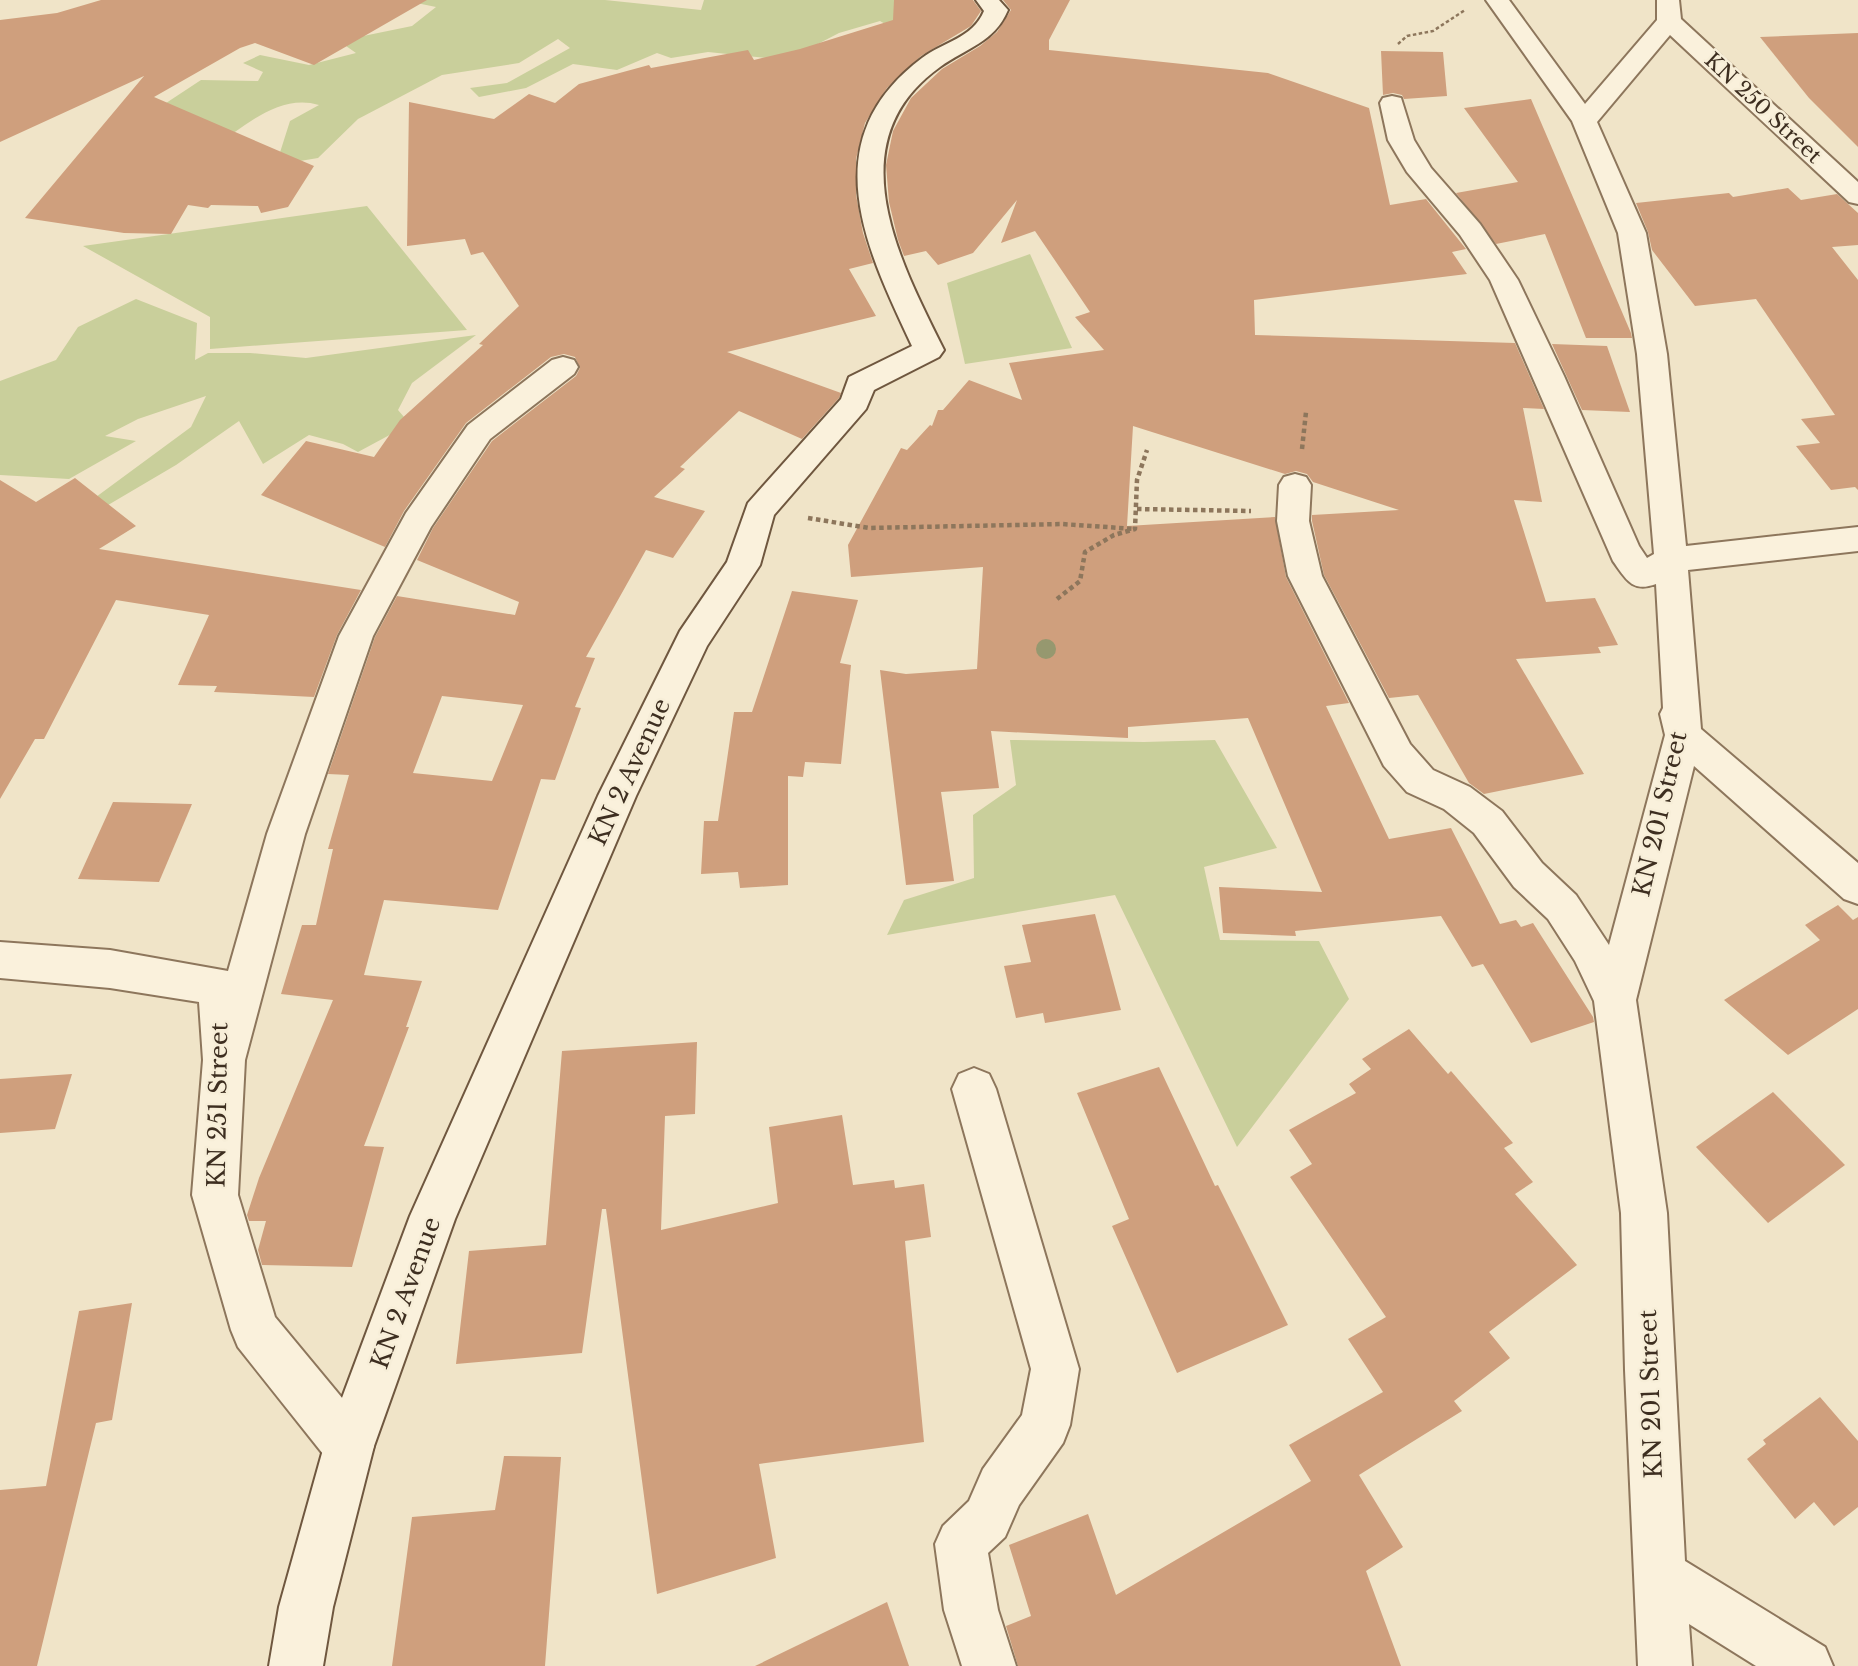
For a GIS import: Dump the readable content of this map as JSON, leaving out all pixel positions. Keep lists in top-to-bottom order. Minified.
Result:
{"streets":{"street":["KN 250 Street","KN 2 Avenue","KN 201 Street","KN 251 Street"]},"crossings":[["KN 2 Avenue","KN 251 Street"]]}
